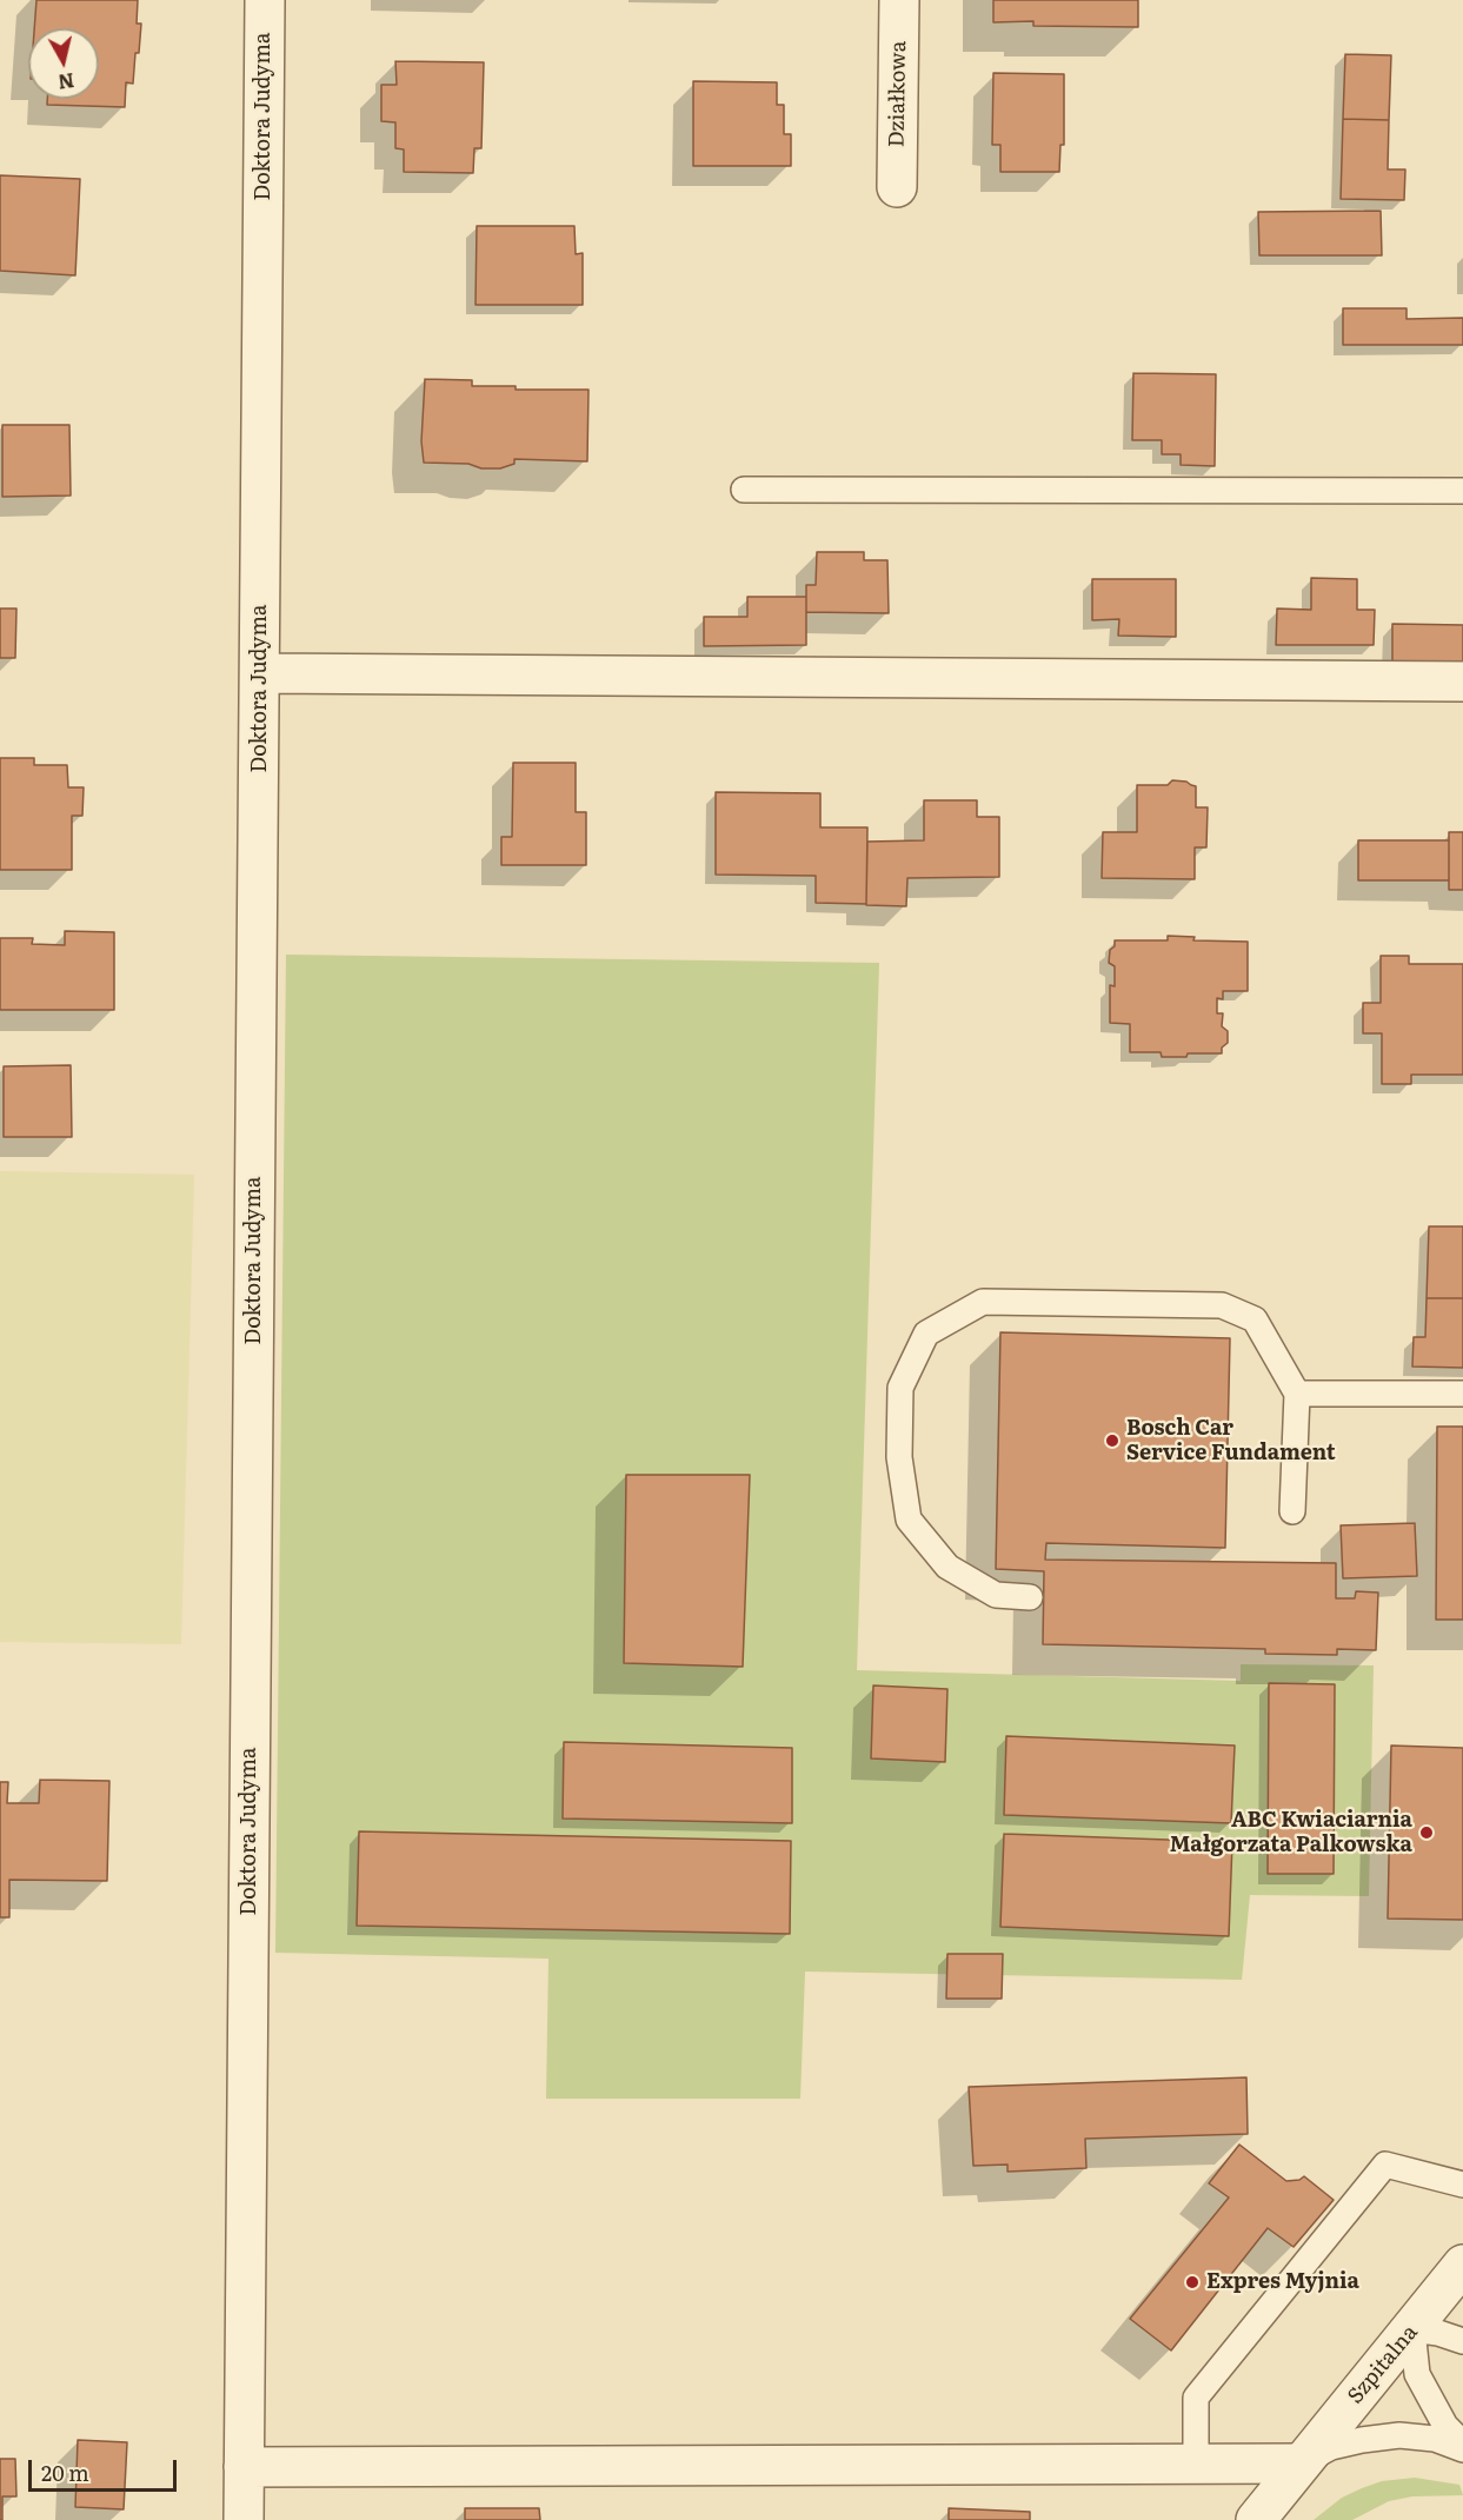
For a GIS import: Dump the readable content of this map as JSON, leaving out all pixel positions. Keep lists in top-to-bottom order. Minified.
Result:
{"streets":{"street":["Działkowa","Doktora Judyma","Szpitalna"]},"places":["Bosch Car Service Fundament","ABC Kwiaciarnia Małgorzata Palkowska","Expres Myjnia"],"scale_bar":"20 m","north":"bottom"}
